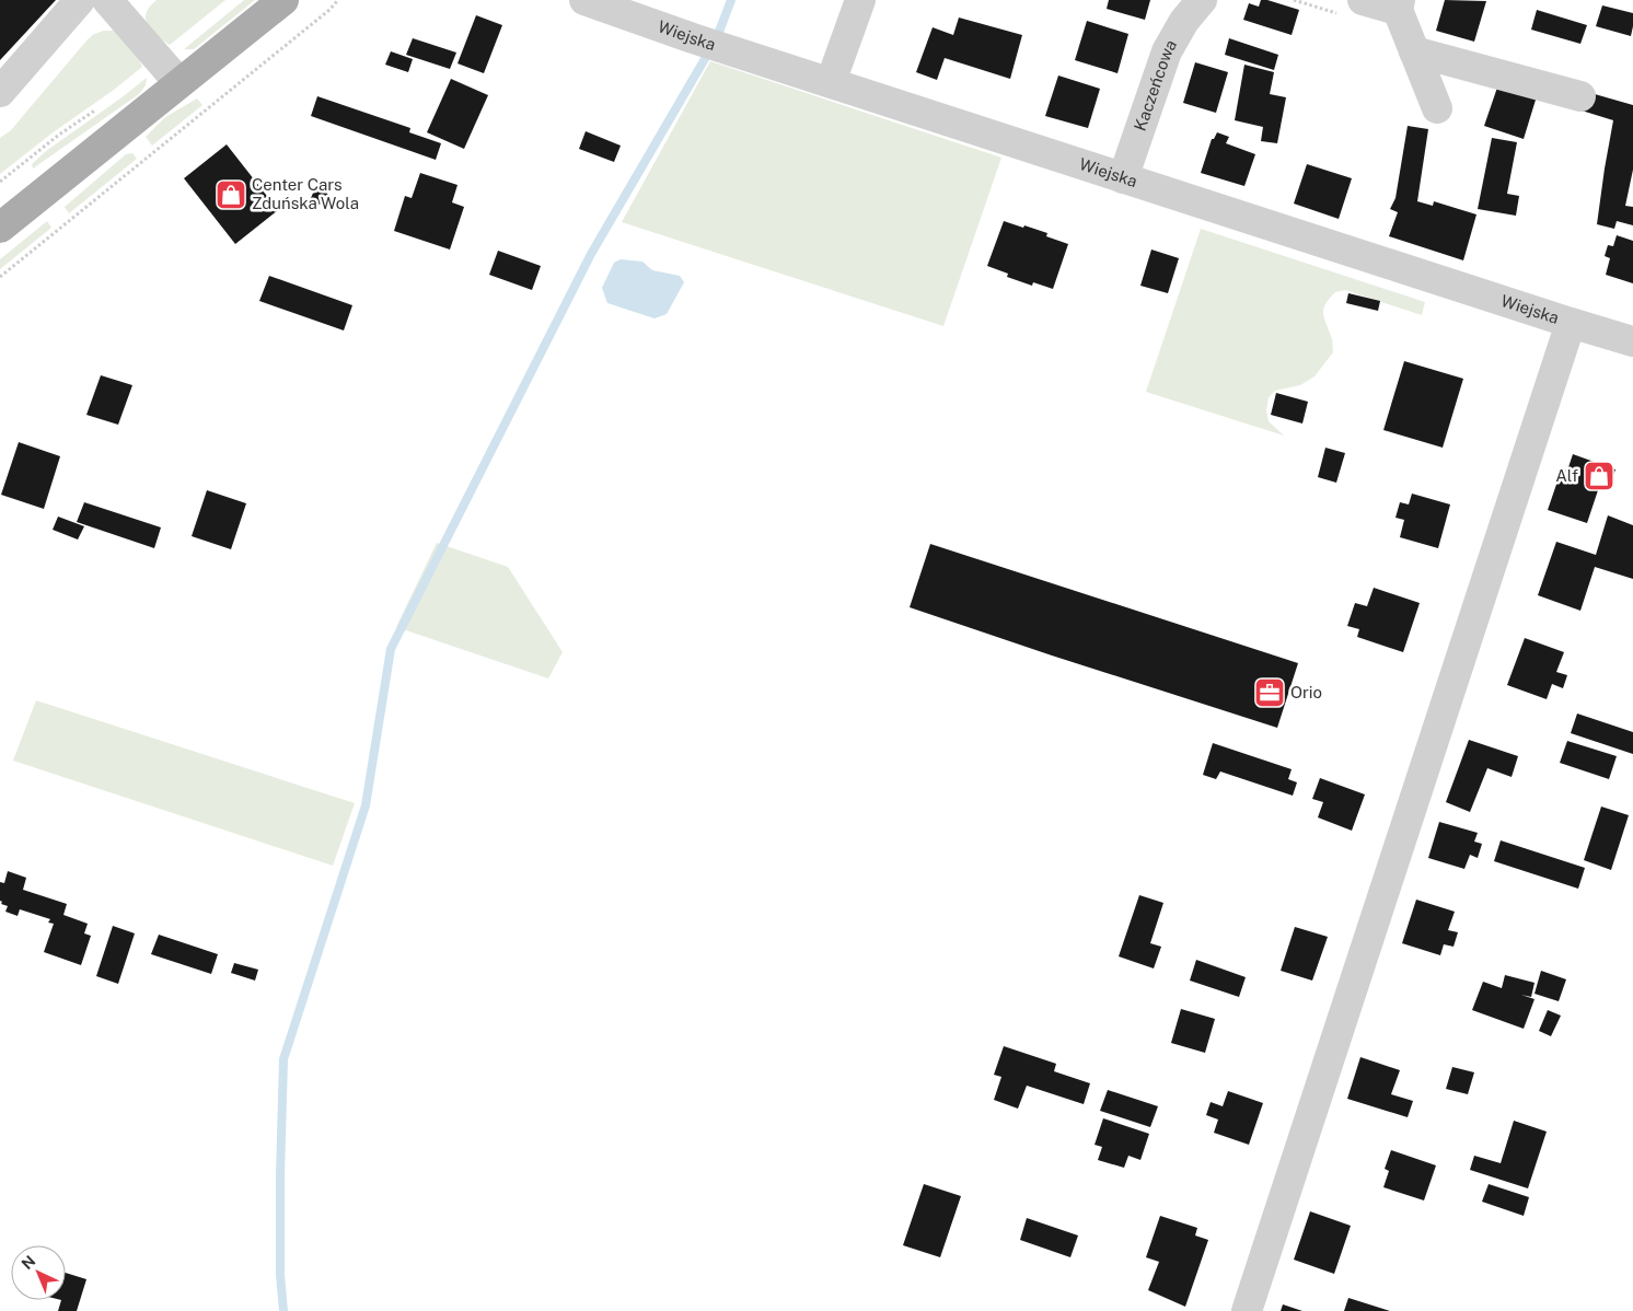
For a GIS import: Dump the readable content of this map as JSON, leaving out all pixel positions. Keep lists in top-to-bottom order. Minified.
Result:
{"streets":{"street":["Wiejska","Kaczeńcowa"]},"crossings":[["Wiejska","Kaczeńcowa"]],"places":{"shop":["Center Cars Zduńska Wola","Alf"],"office":["Orio"]},"north":"top left"}
